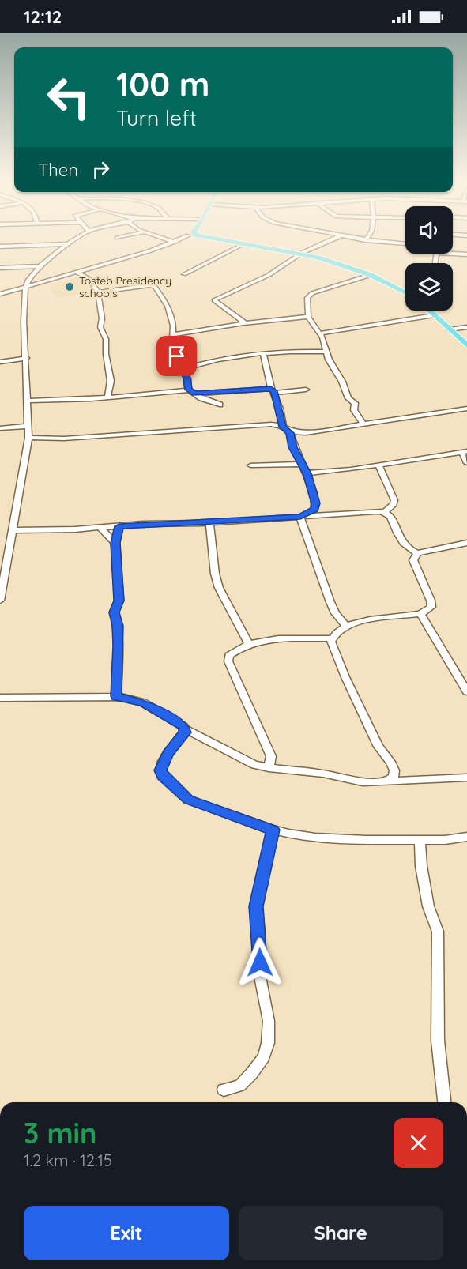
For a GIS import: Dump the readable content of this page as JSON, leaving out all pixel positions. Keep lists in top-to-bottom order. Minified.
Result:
{"places":["Tosfeb Presidency schools"],"page":{"status":"12:12","turn":["100 m","Turn left"],"then":"Then","heading":["3 min","1.2 km · 12:15"],"buttons":["Exit","Share"]}}
